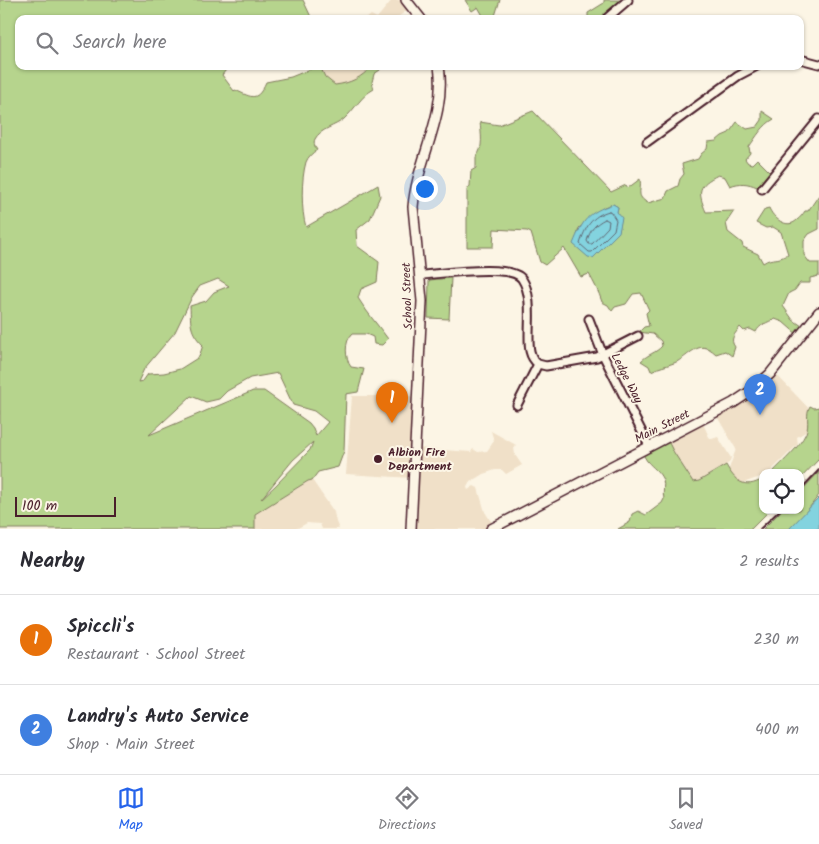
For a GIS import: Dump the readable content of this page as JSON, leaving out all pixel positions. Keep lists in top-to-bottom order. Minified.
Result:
{"streets":{"street":["School Street","Ledge Way","Main Street"]},"crossings":[["Ledge Way","Main Street"]],"places":["Albion Fire Department"],"scale_bar":"100 m","page":{"search":"Search here","pins":["2","1"],"scale":"100 m","heading":["Nearby","2 results"],"list":[{"mark":"1","name":"Spiccli's","note":"Restaurant · School Street","value":"230 m"},{"mark":"2","name":"Landry's Auto Service","note":"Shop · Main Street","value":"400 m"}],"nav":["Map","Directions","Saved"]}}
